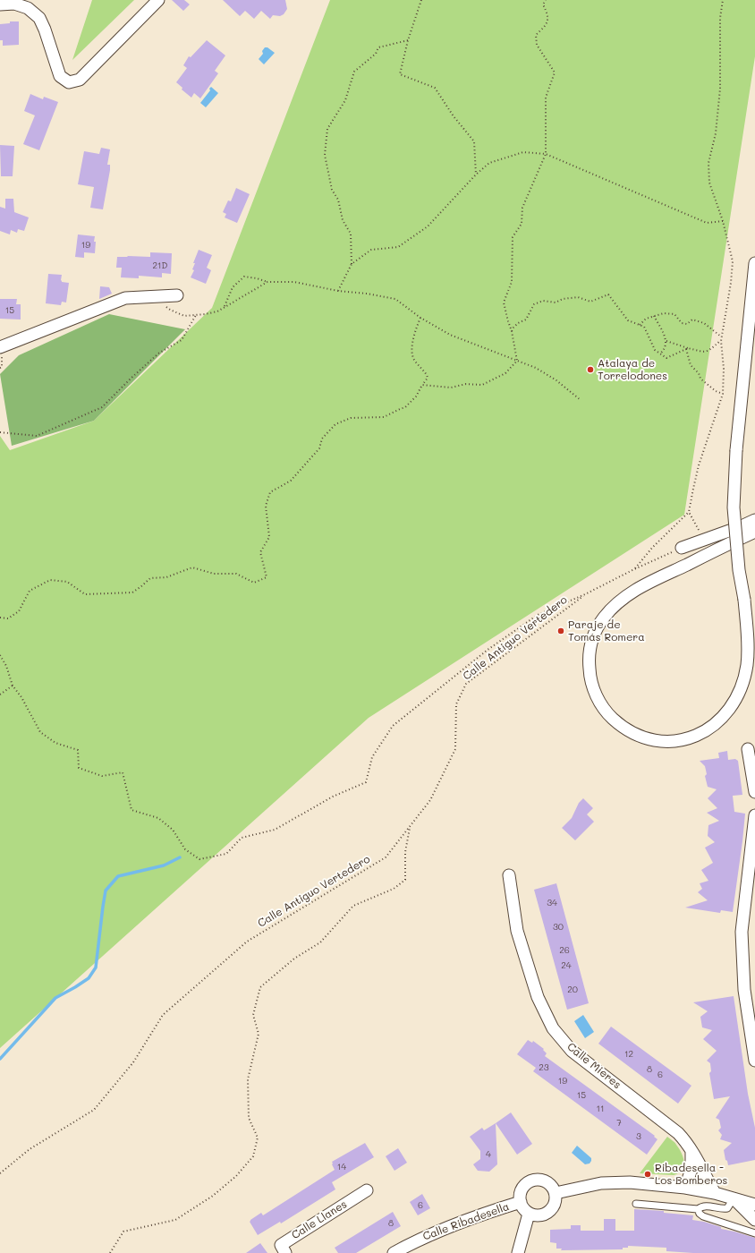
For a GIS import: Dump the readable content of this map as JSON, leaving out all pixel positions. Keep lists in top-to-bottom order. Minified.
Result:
{"streets":{"street":["Calle Mieres","Calle Llanes","Calle Ribadesella"],"path":["Calle Antiguo Vertedero"]},"places":["Atalaya de Torrelodones","Paraje de Tomás Romera","Ribadesella - Los Bomberos"],"house_numbers":["19","21D","15","34","30","26","24","20","12","23","8","6","19","15","11","7","3","4","14","6","8"]}
